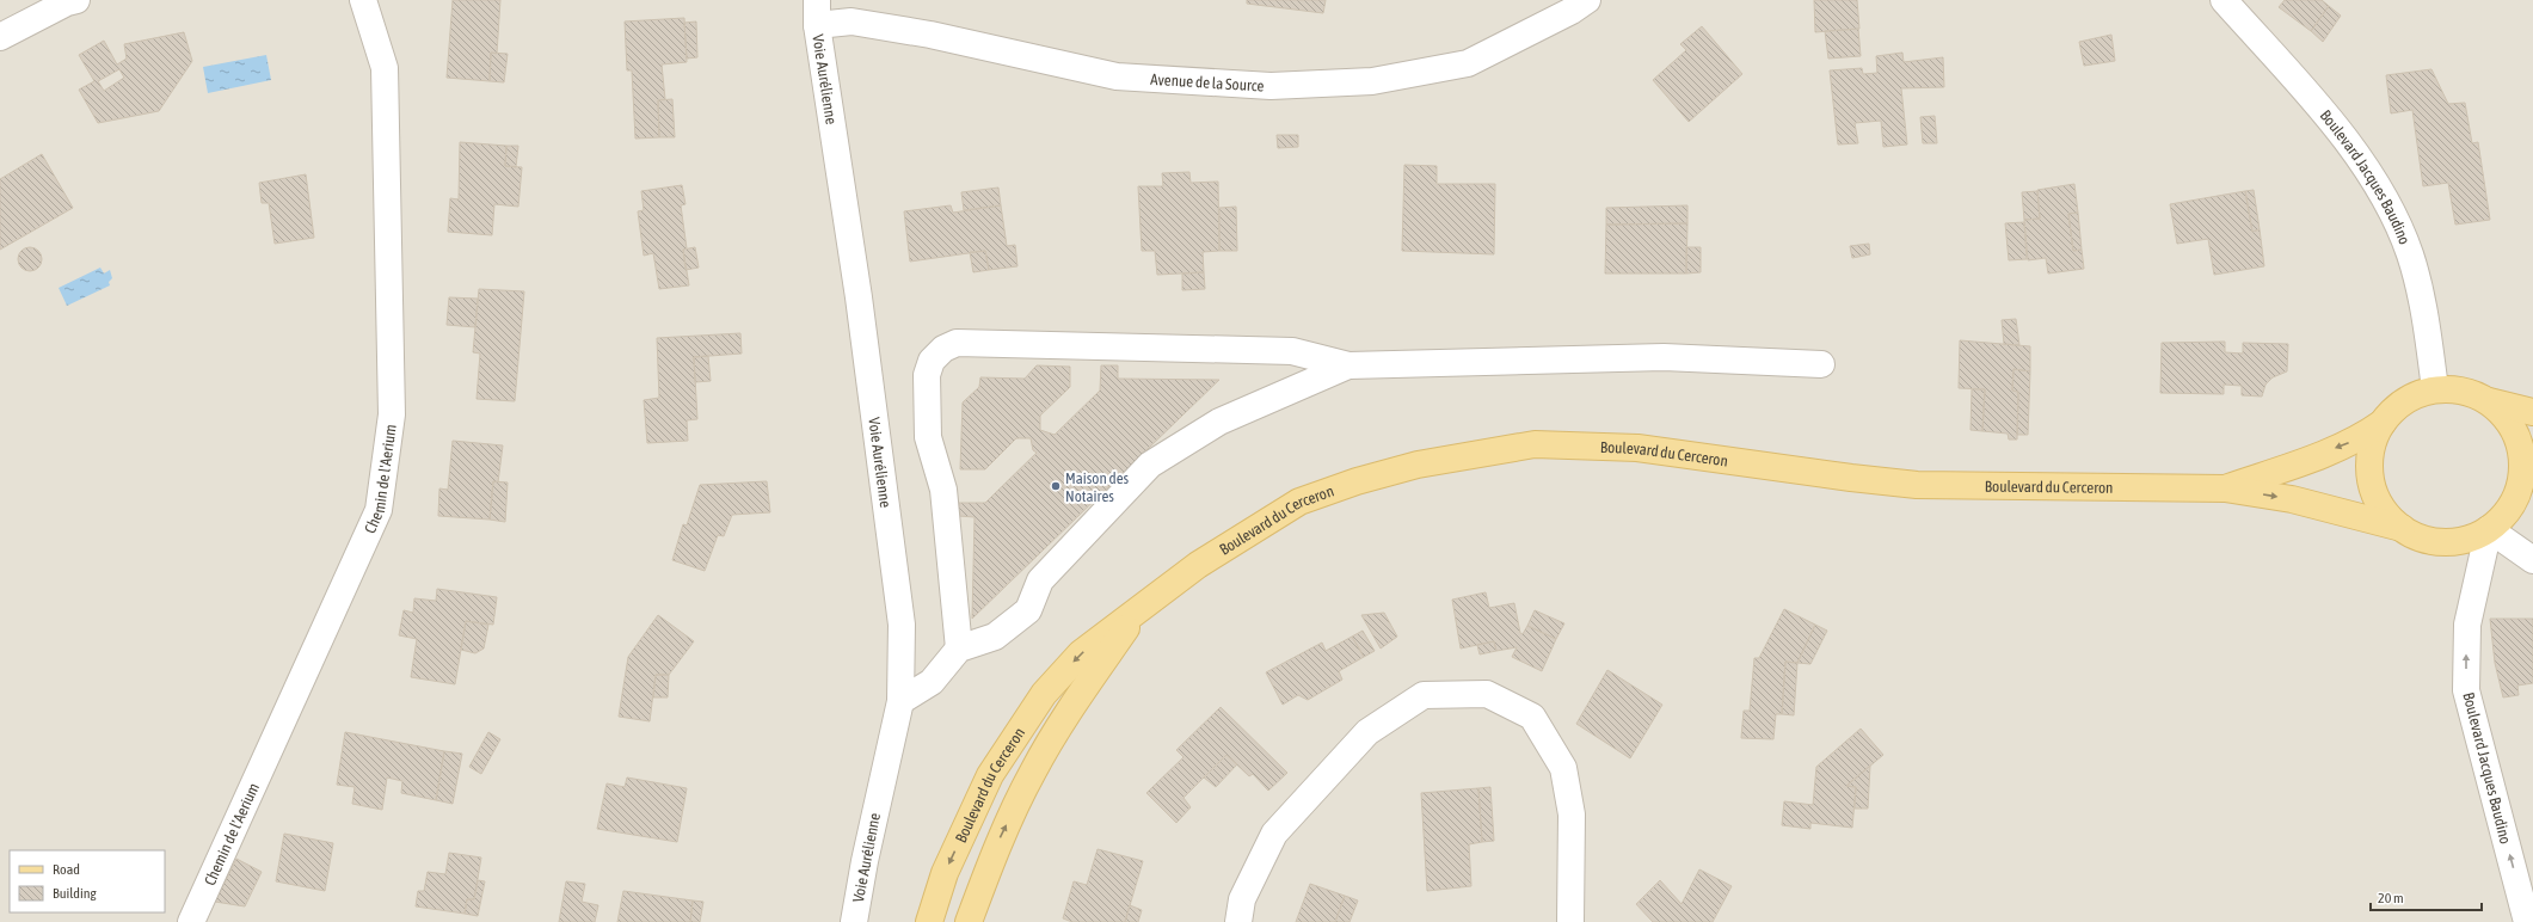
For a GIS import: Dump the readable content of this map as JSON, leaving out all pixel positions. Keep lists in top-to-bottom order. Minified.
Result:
{"streets":{"main road":["Boulevard du Cerceron"],"street":["Voie Aurélienne","Avenue de la Source","Boulevard Jacques Baudino","Chemin de l'Aerium"]},"crossings":[["Voie Aurélienne","Avenue de la Source"],["Boulevard Jacques Baudino","Boulevard du Cerceron"]],"one_way":["Boulevard Jacques Baudino"],"places":["Maison des Notaires"],"legend":["Road","Building"],"scale_bar":"20 m"}
